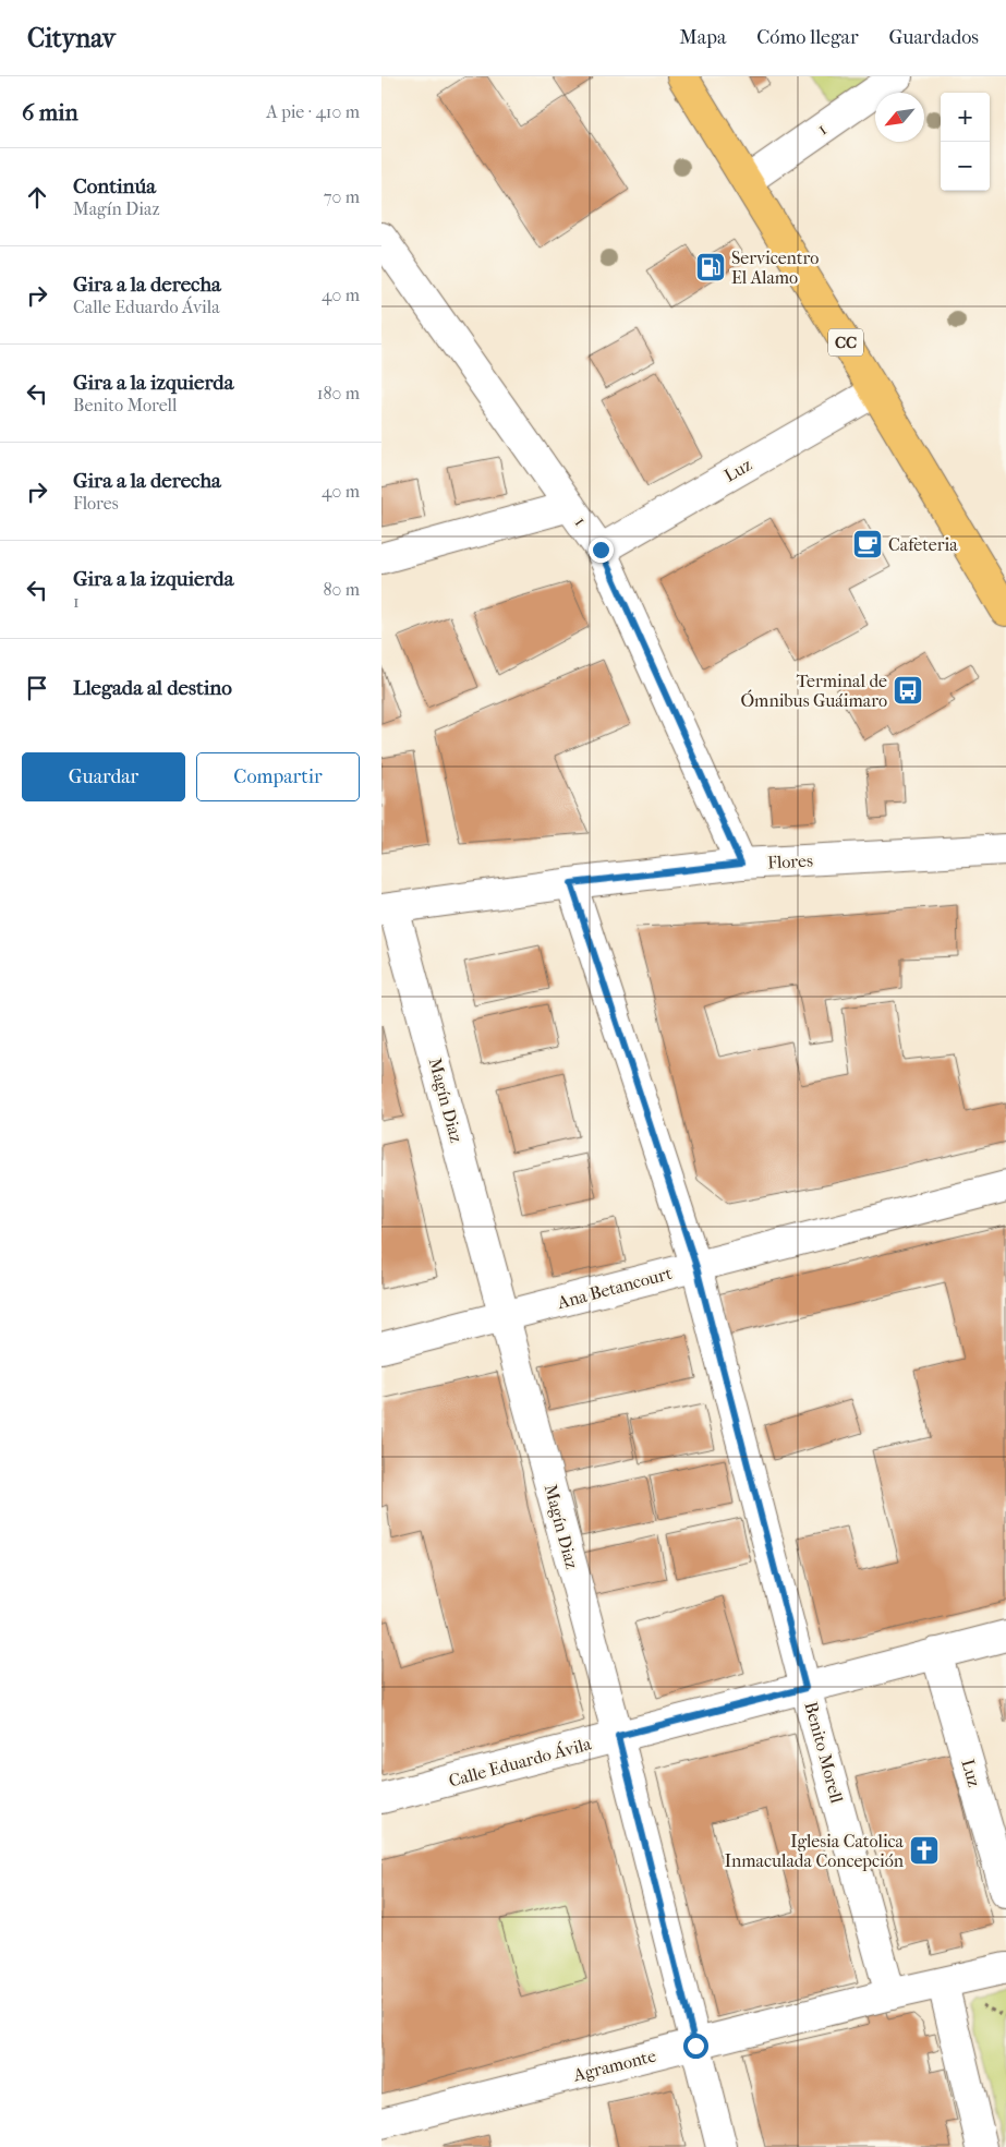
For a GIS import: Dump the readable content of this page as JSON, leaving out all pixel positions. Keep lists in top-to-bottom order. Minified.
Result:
{"streets":{"highway":["CC"],"street":["1","Luz","Flores","Magín Diaz","Ana Betancourt","Benito Morell","Calle Eduardo Ávila","Agramonte"]},"crossings":[["1","CC"],["1","Luz"],["1","Flores"],["CC","Luz"],["Luz","Calle Eduardo Ávila"],["Flores","Magín Diaz"],["Flores","Benito Morell"],["Magín Diaz","Ana Betancourt"],["Magín Diaz","Calle Eduardo Ávila"],["Magín Diaz","Agramonte"],["Ana Betancourt","Benito Morell"],["Benito Morell","Calle Eduardo Ávila"],["Benito Morell","Agramonte"]],"places":{"fuel station":["Servicentro El Alamo"],"cafe":["Cafeteria"],"bus stop":["Terminal de Ómnibus Guáimaro"],"church":["Iglesia Catolica Inmaculada Concepción"]},"north":"bottom left","page":{"header":"Citynav","nav":["Mapa","Cómo llegar","Guardados"],"heading":["6 min","A pie · 410 m"],"map_buttons":["+","−"],"list":[["Continúa","Magín Diaz","70 m"],["Gira a la derecha","Calle Eduardo Ávila","40 m"],["Gira a la izquierda","Benito Morell","180 m"],["Gira a la derecha","Flores","40 m"],["Gira a la izquierda","1","80 m"],"Llegada al destino"],"buttons":["Guardar","Compartir"]}}
